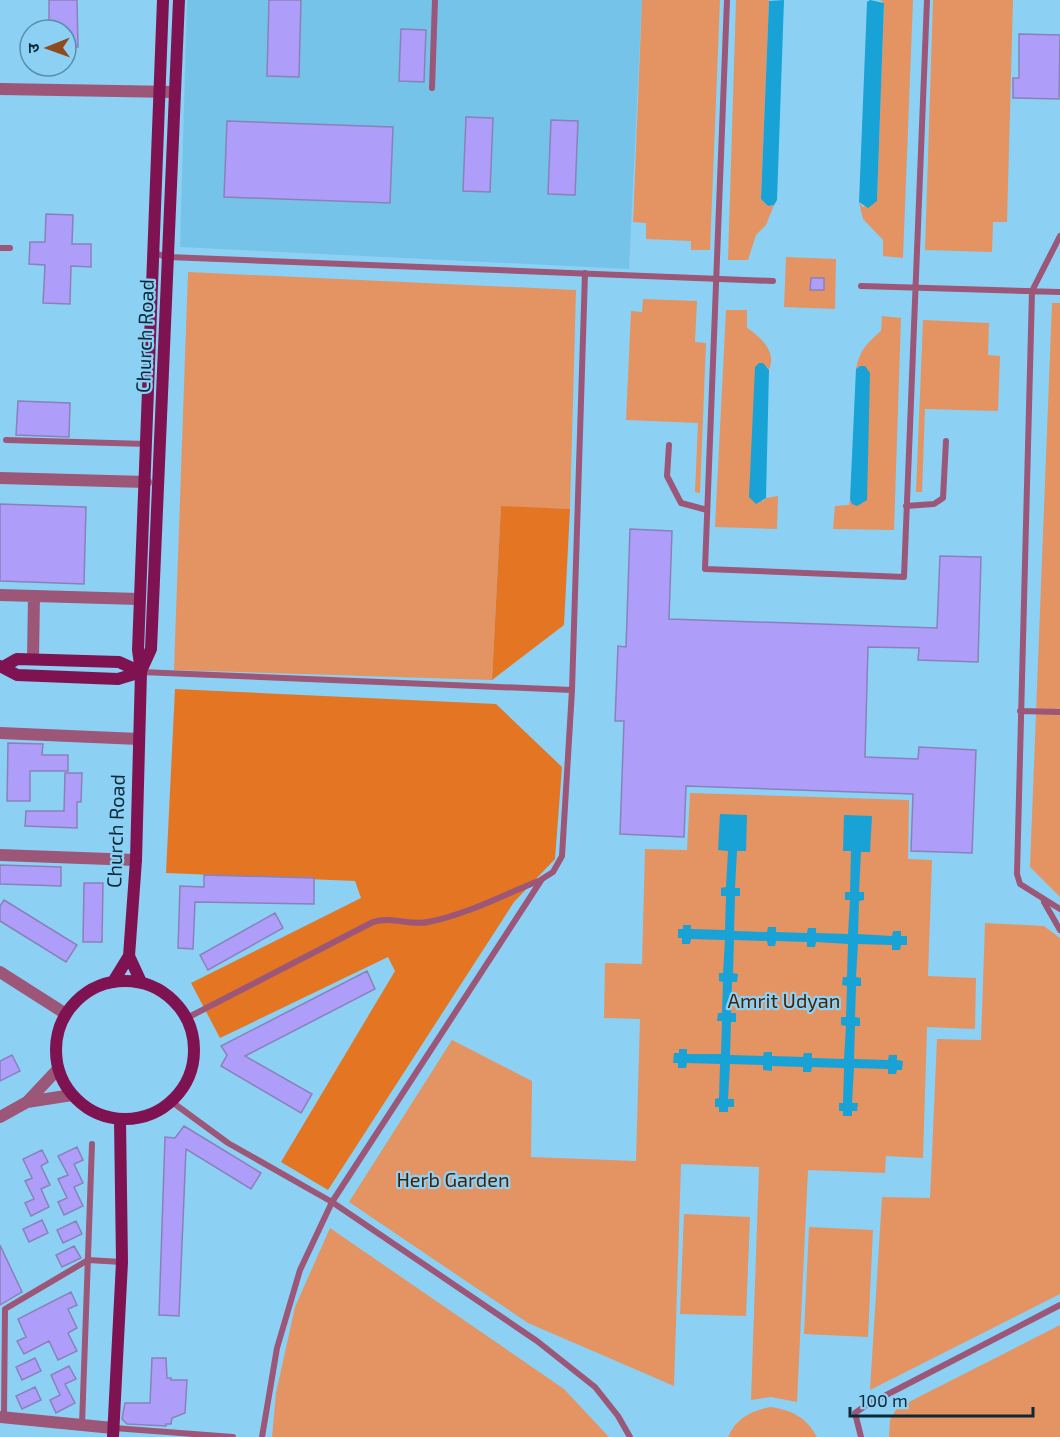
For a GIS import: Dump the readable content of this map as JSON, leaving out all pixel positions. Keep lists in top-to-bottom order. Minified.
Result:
{"streets":{"street":["Church Road"]},"parks":["Amrit Udyan","Herb Garden"],"scale_bar":"100 m","north":"left"}
